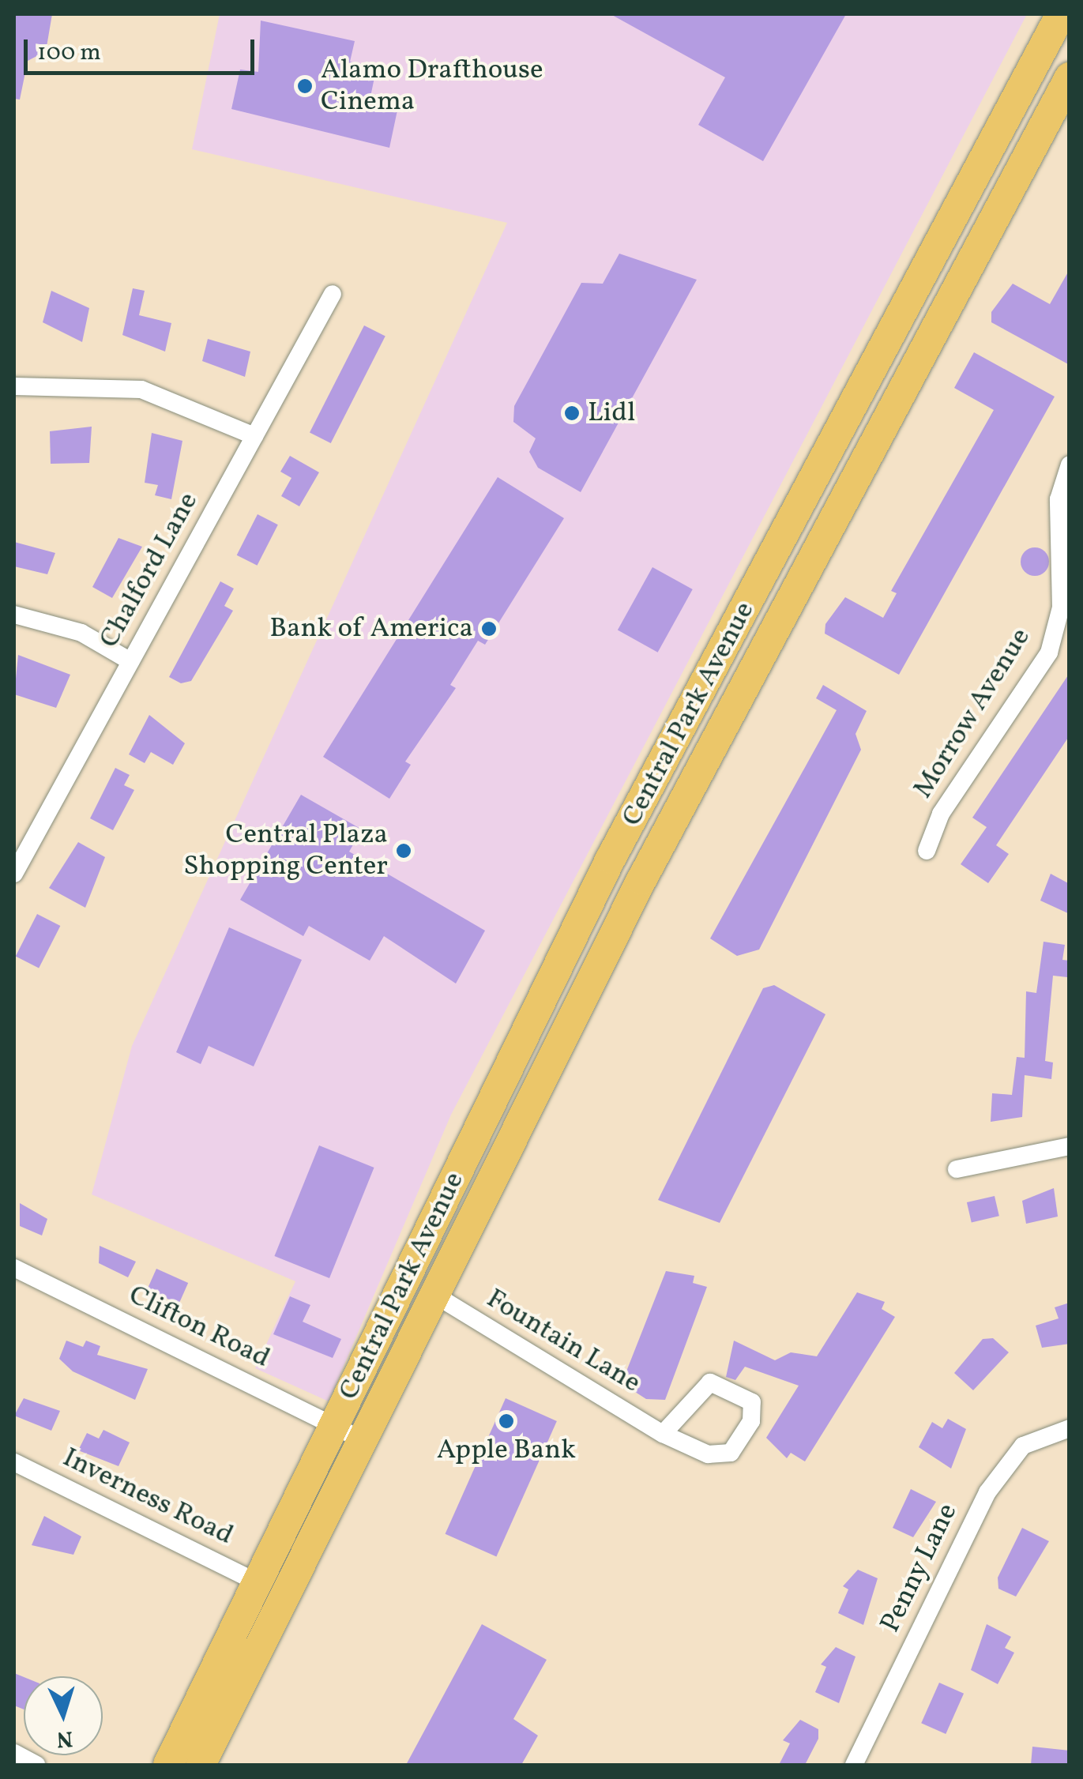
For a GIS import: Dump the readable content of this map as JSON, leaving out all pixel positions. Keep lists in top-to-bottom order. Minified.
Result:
{"streets":{"main road":["Central Park Avenue"],"street":["Chalford Lane","Morrow Avenue","Clifton Road","Fountain Lane","Inverness Road","Penny Lane"]},"crossings":[["Central Park Avenue","Clifton Road"],["Central Park Avenue","Fountain Lane"]],"places":["Alamo Drafthouse Cinema","Lidl","Bank of America","Central Plaza Shopping Center","Apple Bank"],"scale_bar":"100 m","north":"bottom"}
